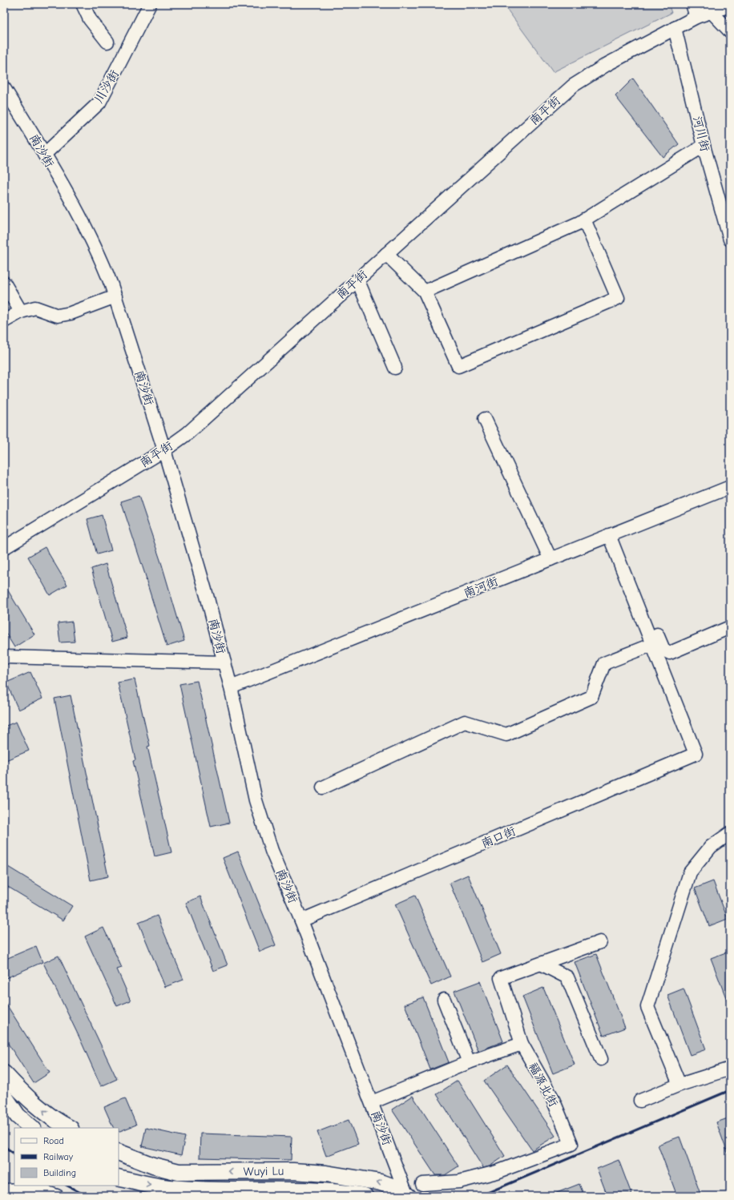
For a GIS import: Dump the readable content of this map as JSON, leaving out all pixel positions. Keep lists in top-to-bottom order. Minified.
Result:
{"streets":{"main road":["Wuyi Lu"],"street":["川沙街","南平街","河川街","南沙街","南河街","南口街","福源北街"]},"crossings":[["川沙街","南沙街"],["南平街","河川街"],["南平街","南沙街"],["南沙街","南河街"],["南沙街","南口街"],["南沙街","Wuyi Lu"]],"legend":["Road","Railway","Building"]}
